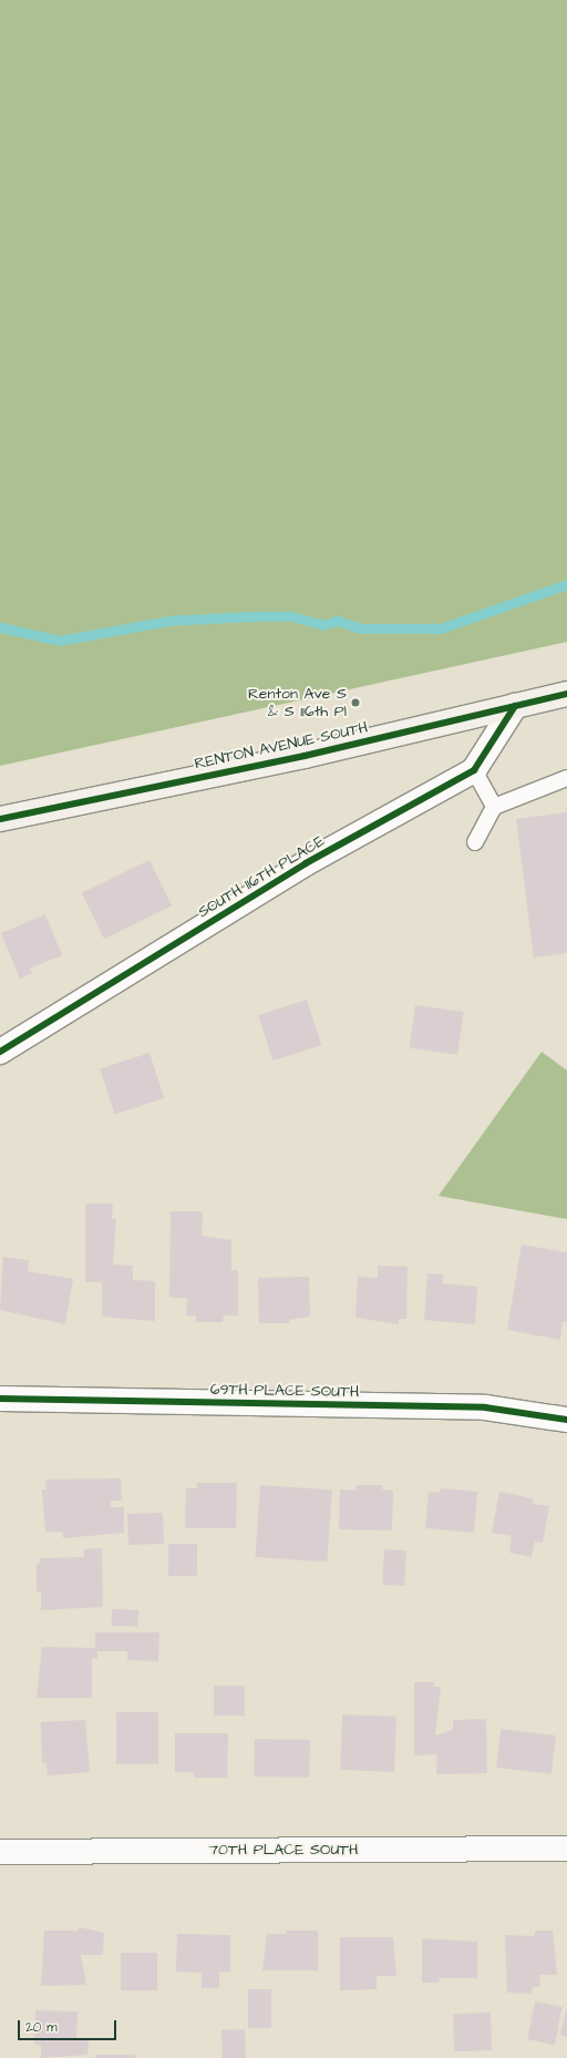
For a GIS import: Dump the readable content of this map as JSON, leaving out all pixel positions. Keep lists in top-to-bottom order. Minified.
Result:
{"streets":{"main road":["RENTON AVENUE SOUTH"],"street":["SOUTH 116TH PLACE","69TH PLACE SOUTH","70TH PLACE SOUTH"]},"crossings":[["RENTON AVENUE SOUTH","SOUTH 116TH PLACE"]],"places":["Renton Ave S & S 116th Pl"],"scale_bar":"20 m"}
